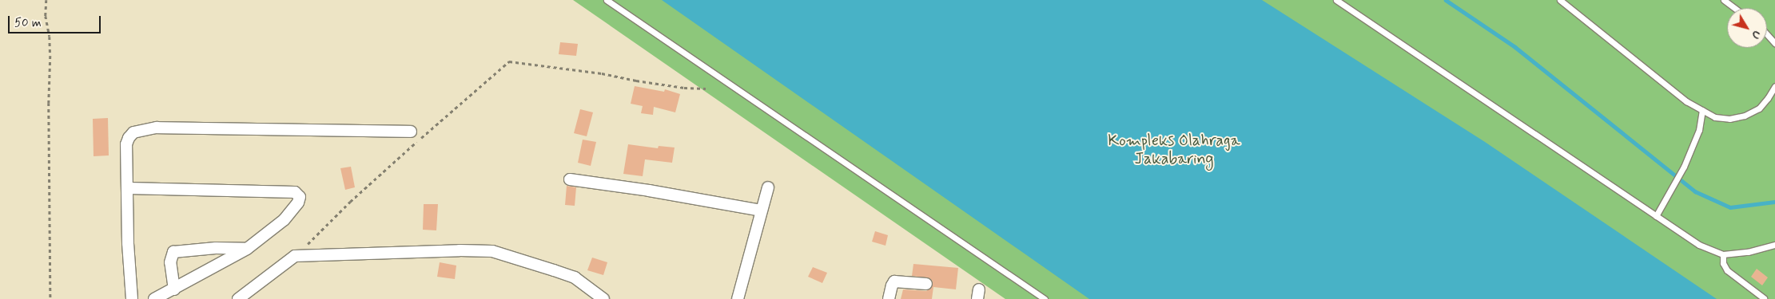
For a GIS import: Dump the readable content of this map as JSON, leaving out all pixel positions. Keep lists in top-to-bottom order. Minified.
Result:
{"parks":["Kompleks Olahraga Jakabaring"],"scale_bar":"50 m","north":"bottom right"}
